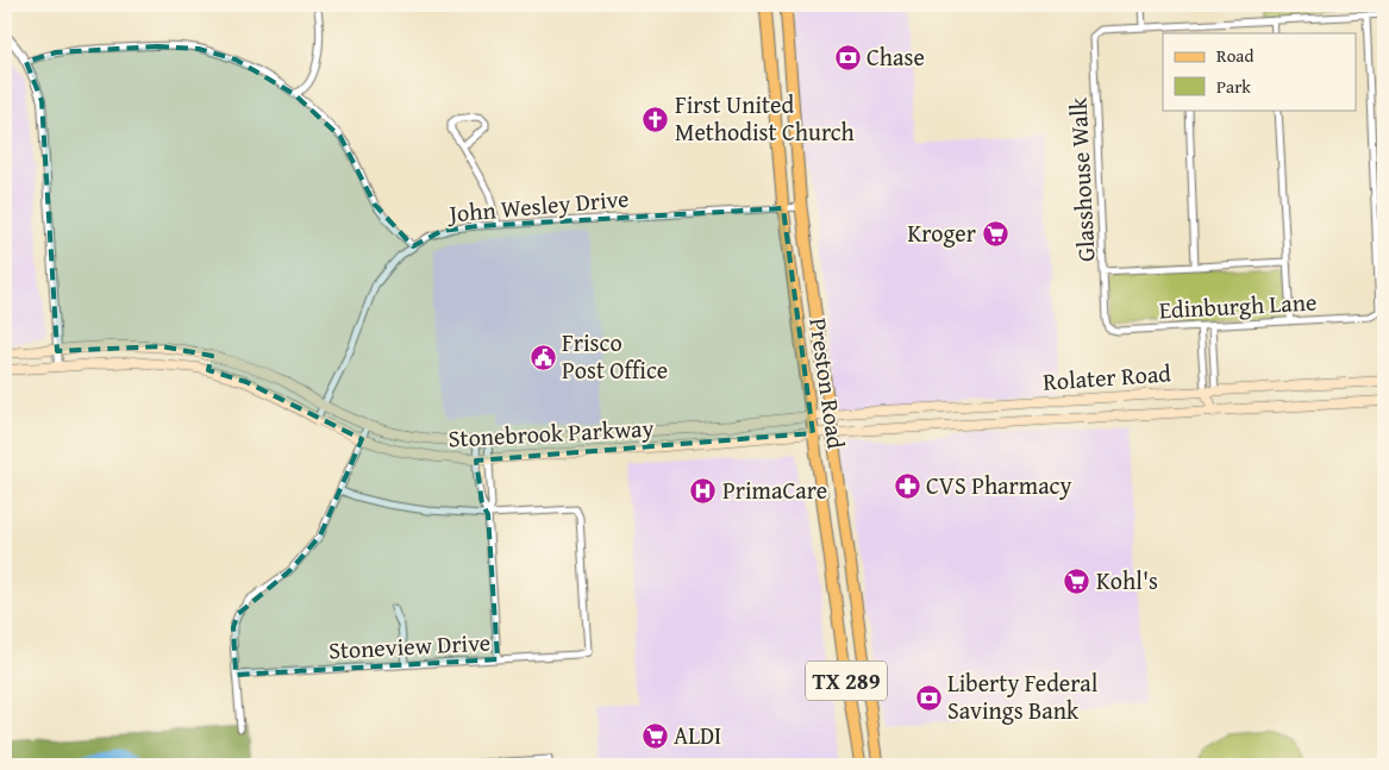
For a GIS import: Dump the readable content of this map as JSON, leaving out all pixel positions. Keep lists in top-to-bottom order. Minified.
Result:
{"streets":{"main road":["Rolater Road","Preston Road","Stonebrook Parkway","TX 289"],"street":["Glasshouse Walk","John Wesley Drive","Edinburgh Lane","Stoneview Drive"]},"crossings":[["Glasshouse Walk","Edinburgh Lane"],["John Wesley Drive","Preston Road"],["John Wesley Drive","Stonebrook Parkway"],["Rolater Road","Preston Road"],["Rolater Road","Stonebrook Parkway"],["Preston Road","Stonebrook Parkway"]],"places":{"bank":["Chase","Liberty Federal Savings Bank"],"church":["First United Methodist Church"],"supermarket":["Kroger","Kohl's","ALDI"],"public building":["Frisco Post Office"],"pharmacy":["CVS Pharmacy"],"hospital":["PrimaCare"]},"legend":["Road","Park"]}
